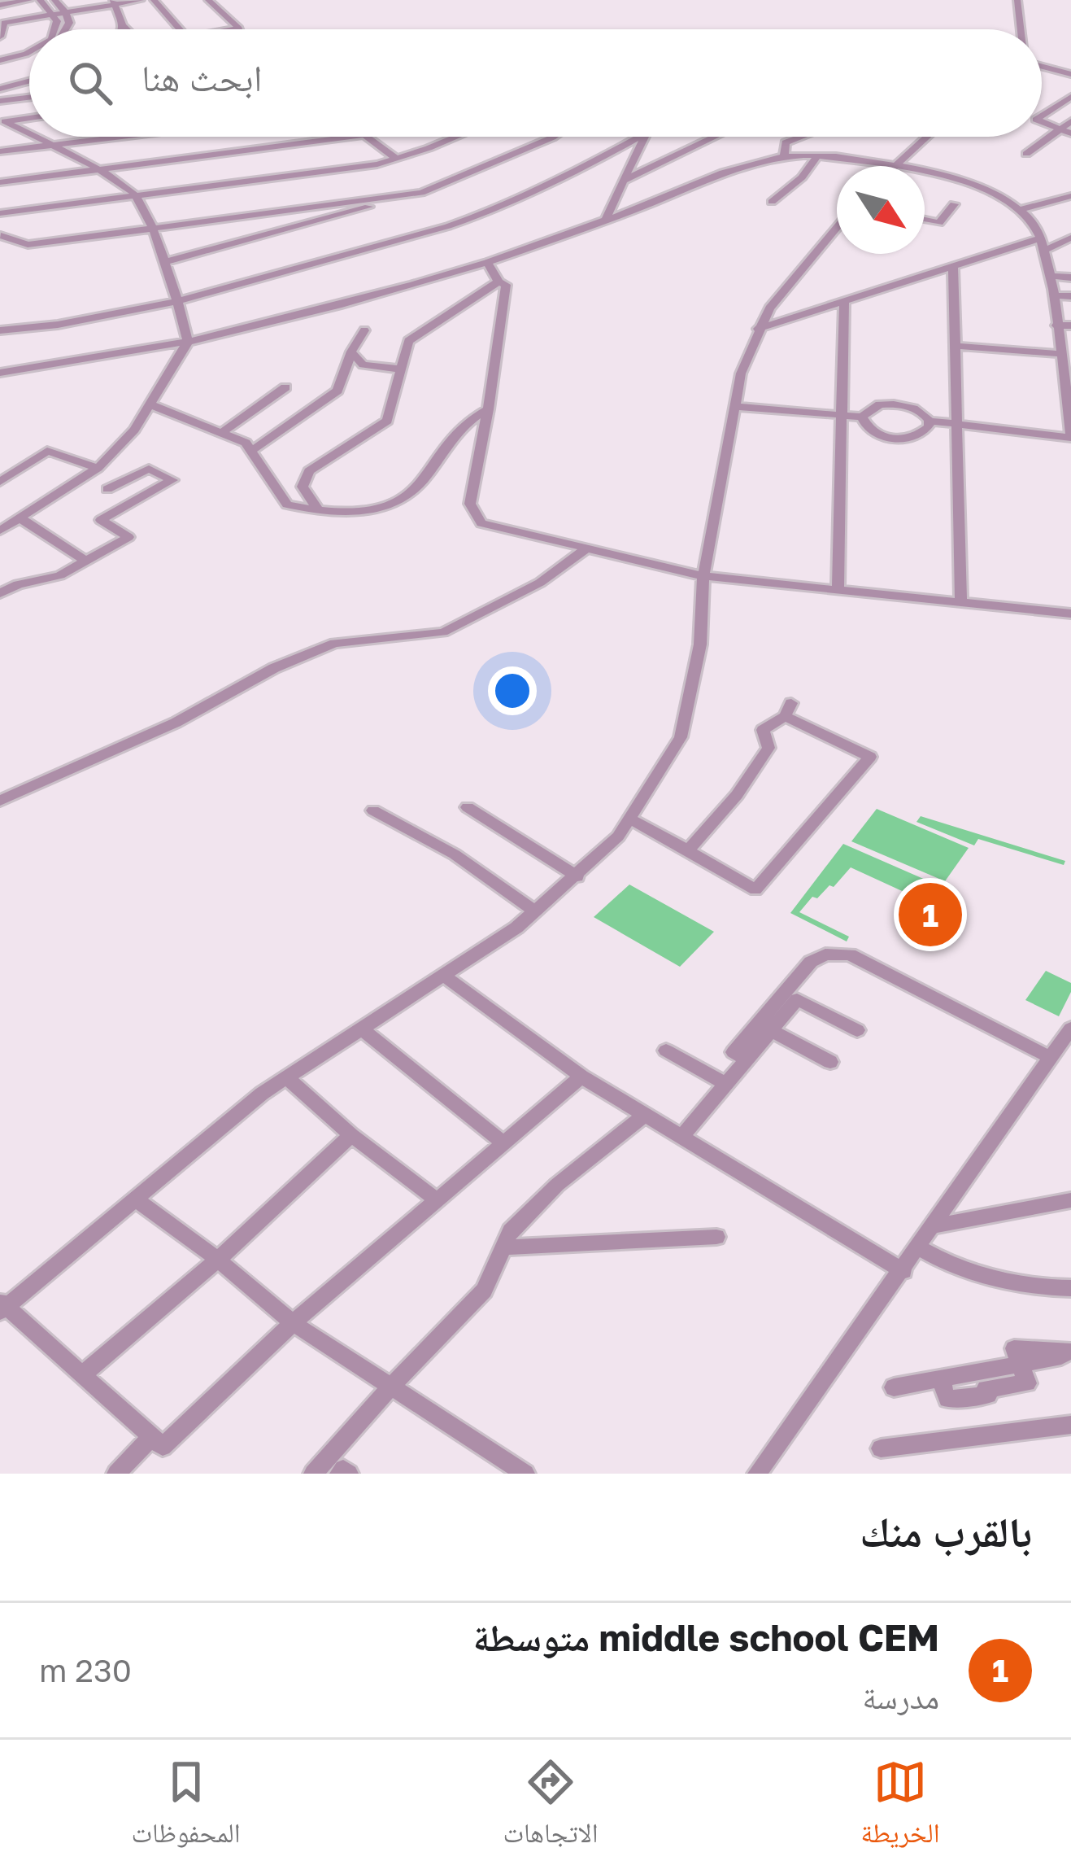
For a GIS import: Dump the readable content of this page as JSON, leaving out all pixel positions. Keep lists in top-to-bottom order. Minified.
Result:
{"north":"bottom right","page":{"search":"ابحث هنا","pins":"1","heading":"بالقرب منك","list":[{"mark":"1","name":"middle school CEM متوسطة","note":"مدرسة","value":"230 m"}],"nav":["الخريطة","الاتجاهات","المحفوظات"]}}
